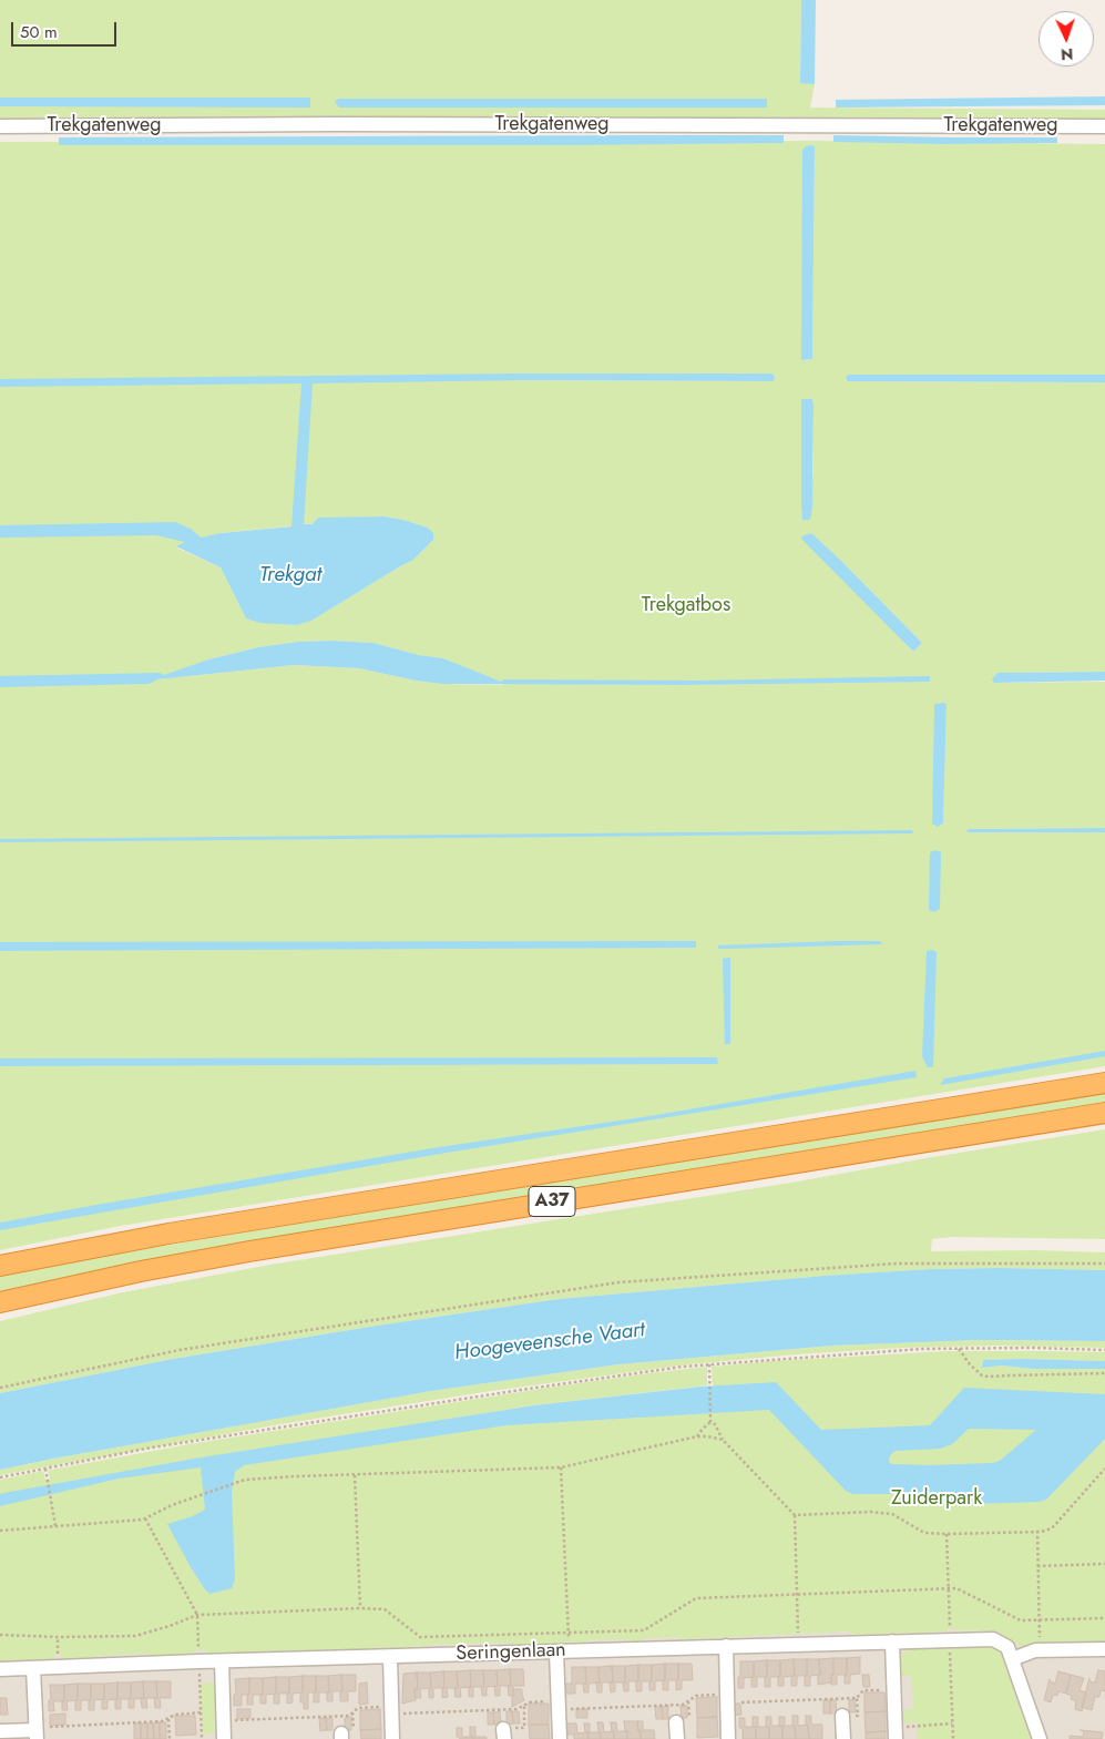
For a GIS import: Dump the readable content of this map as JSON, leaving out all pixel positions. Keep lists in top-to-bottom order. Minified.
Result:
{"streets":{"highway":["A37"],"street":["Trekgatenweg","Seringenlaan"]},"water":["Trekgat","Hoogeveensche Vaart"],"parks":["Trekgatbos","Zuiderpark"],"scale_bar":"50 m","north":"bottom"}
